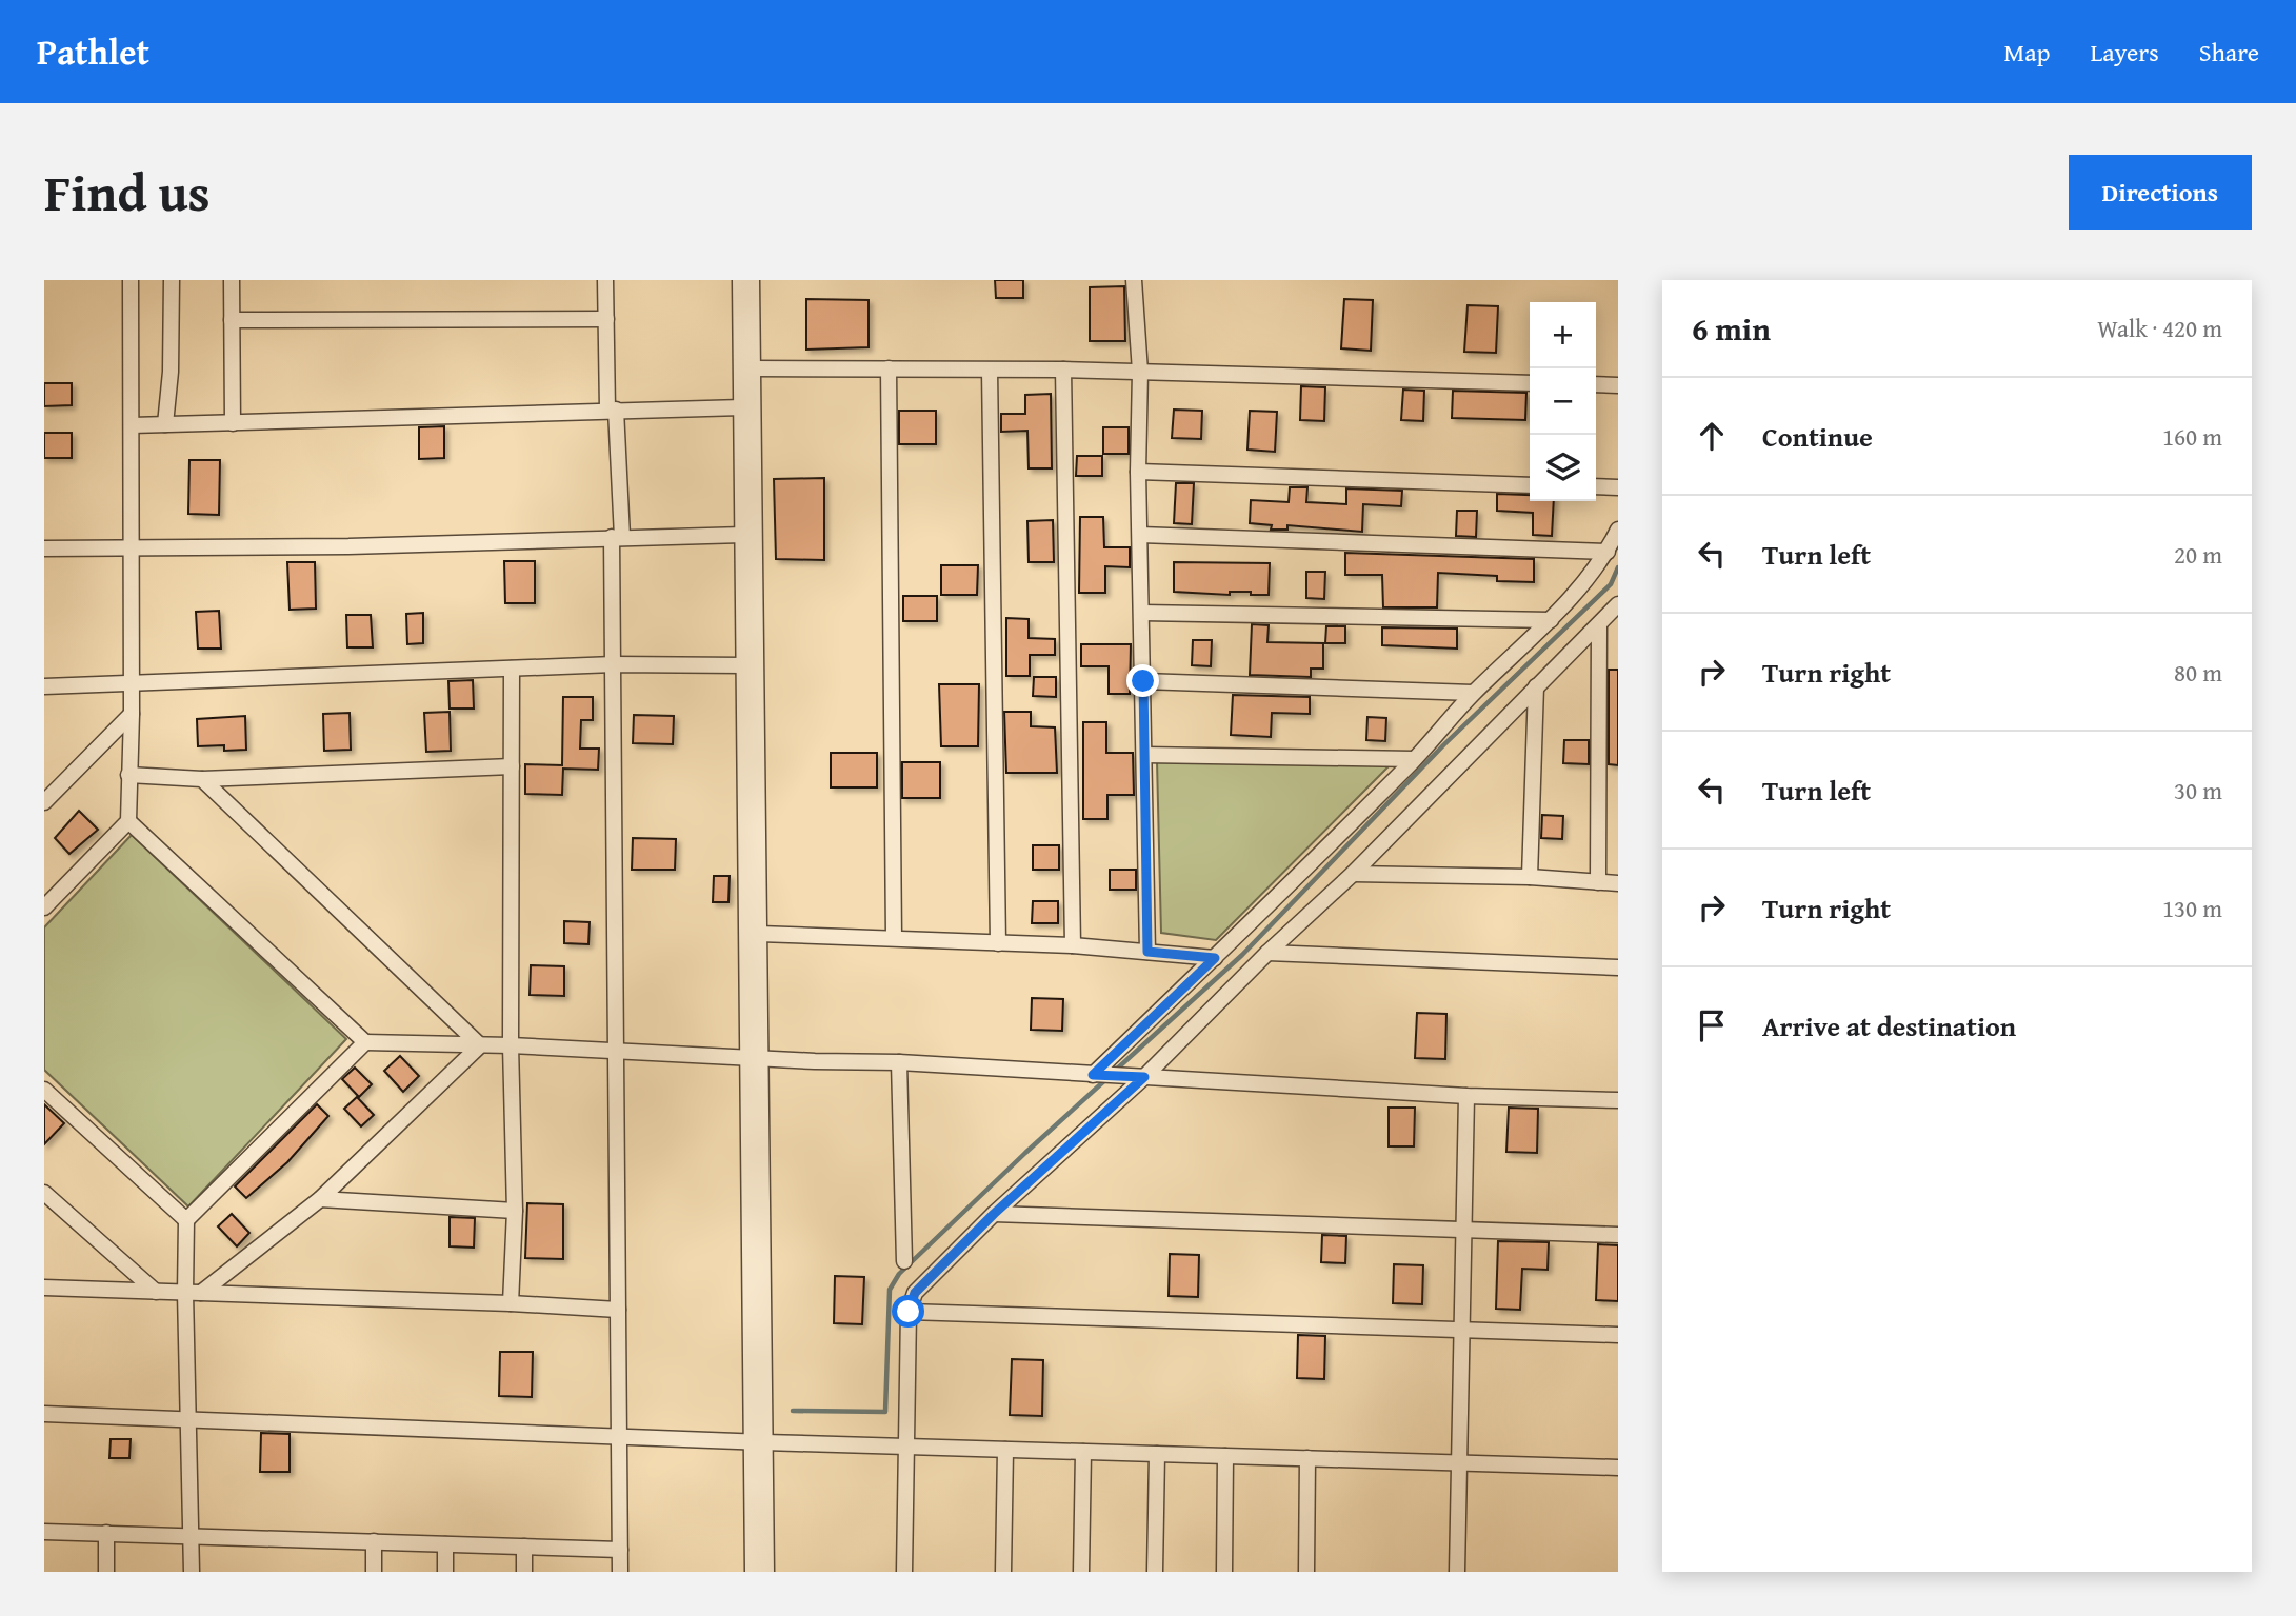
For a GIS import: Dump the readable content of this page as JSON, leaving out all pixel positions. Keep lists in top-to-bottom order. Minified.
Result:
{"page":{"header":"Pathlet","nav":["Map","Layers","Share"],"title":"Find us","buttons":"Directions","heading":["6 min","Walk · 420 m"],"map_buttons":["+","−"],"list":[["Continue","160 m"],["Turn left","20 m"],["Turn right","80 m"],["Turn left","30 m"],["Turn right","130 m"],"Arrive at destination"]}}
